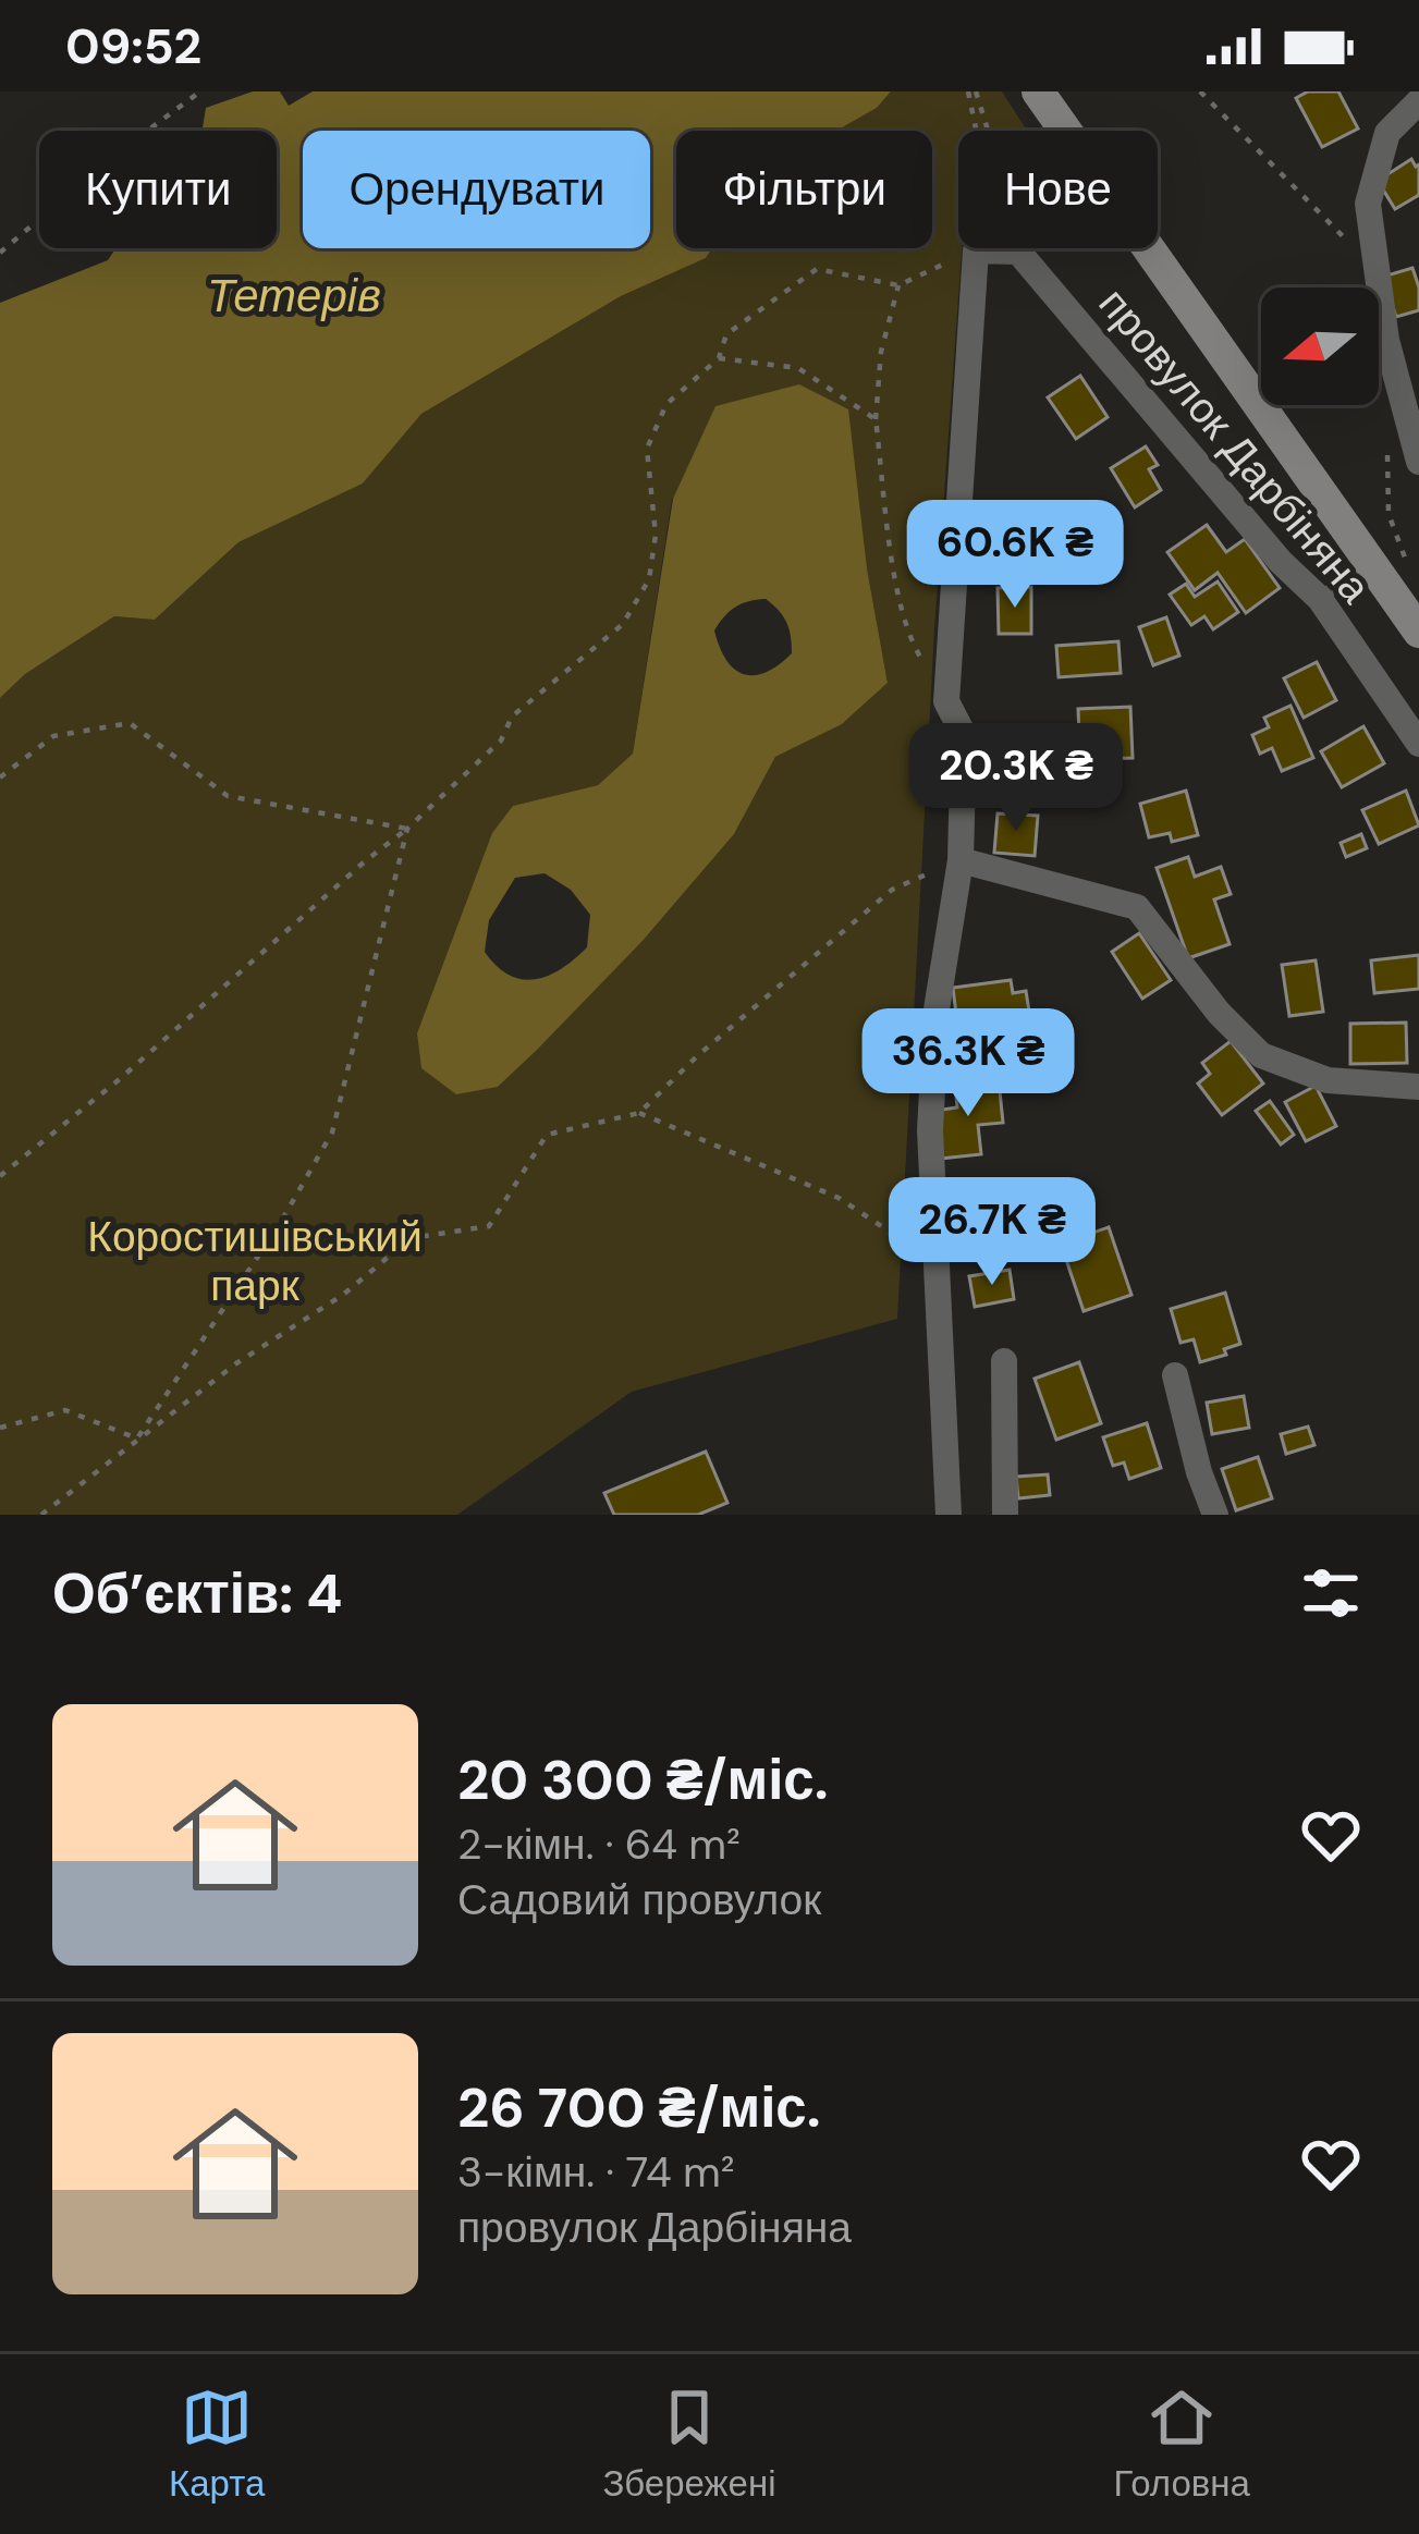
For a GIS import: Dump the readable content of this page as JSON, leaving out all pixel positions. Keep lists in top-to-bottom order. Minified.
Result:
{"streets":{"street":["провулок Дарбіняна"]},"water":["Тетерів"],"parks":["Коростишівський парк"],"north":"left","page":{"status":"09:52","chip":["Купити","Орендувати","Фільтри","Нове"],"price":["60.6K ₴","20.3K ₴","36.3K ₴","26.7K ₴"],"heading":"Об’єктів: 4","list":[{"name":"20 300 ₴/міс.","note":"2-кімн. · 64 m² · Садовий провулок"},{"name":"26 700 ₴/міс.","note":"3-кімн. · 74 m² · провулок Дарбіняна"}],"tabs":["Карта","Збережені","Головна"]}}
